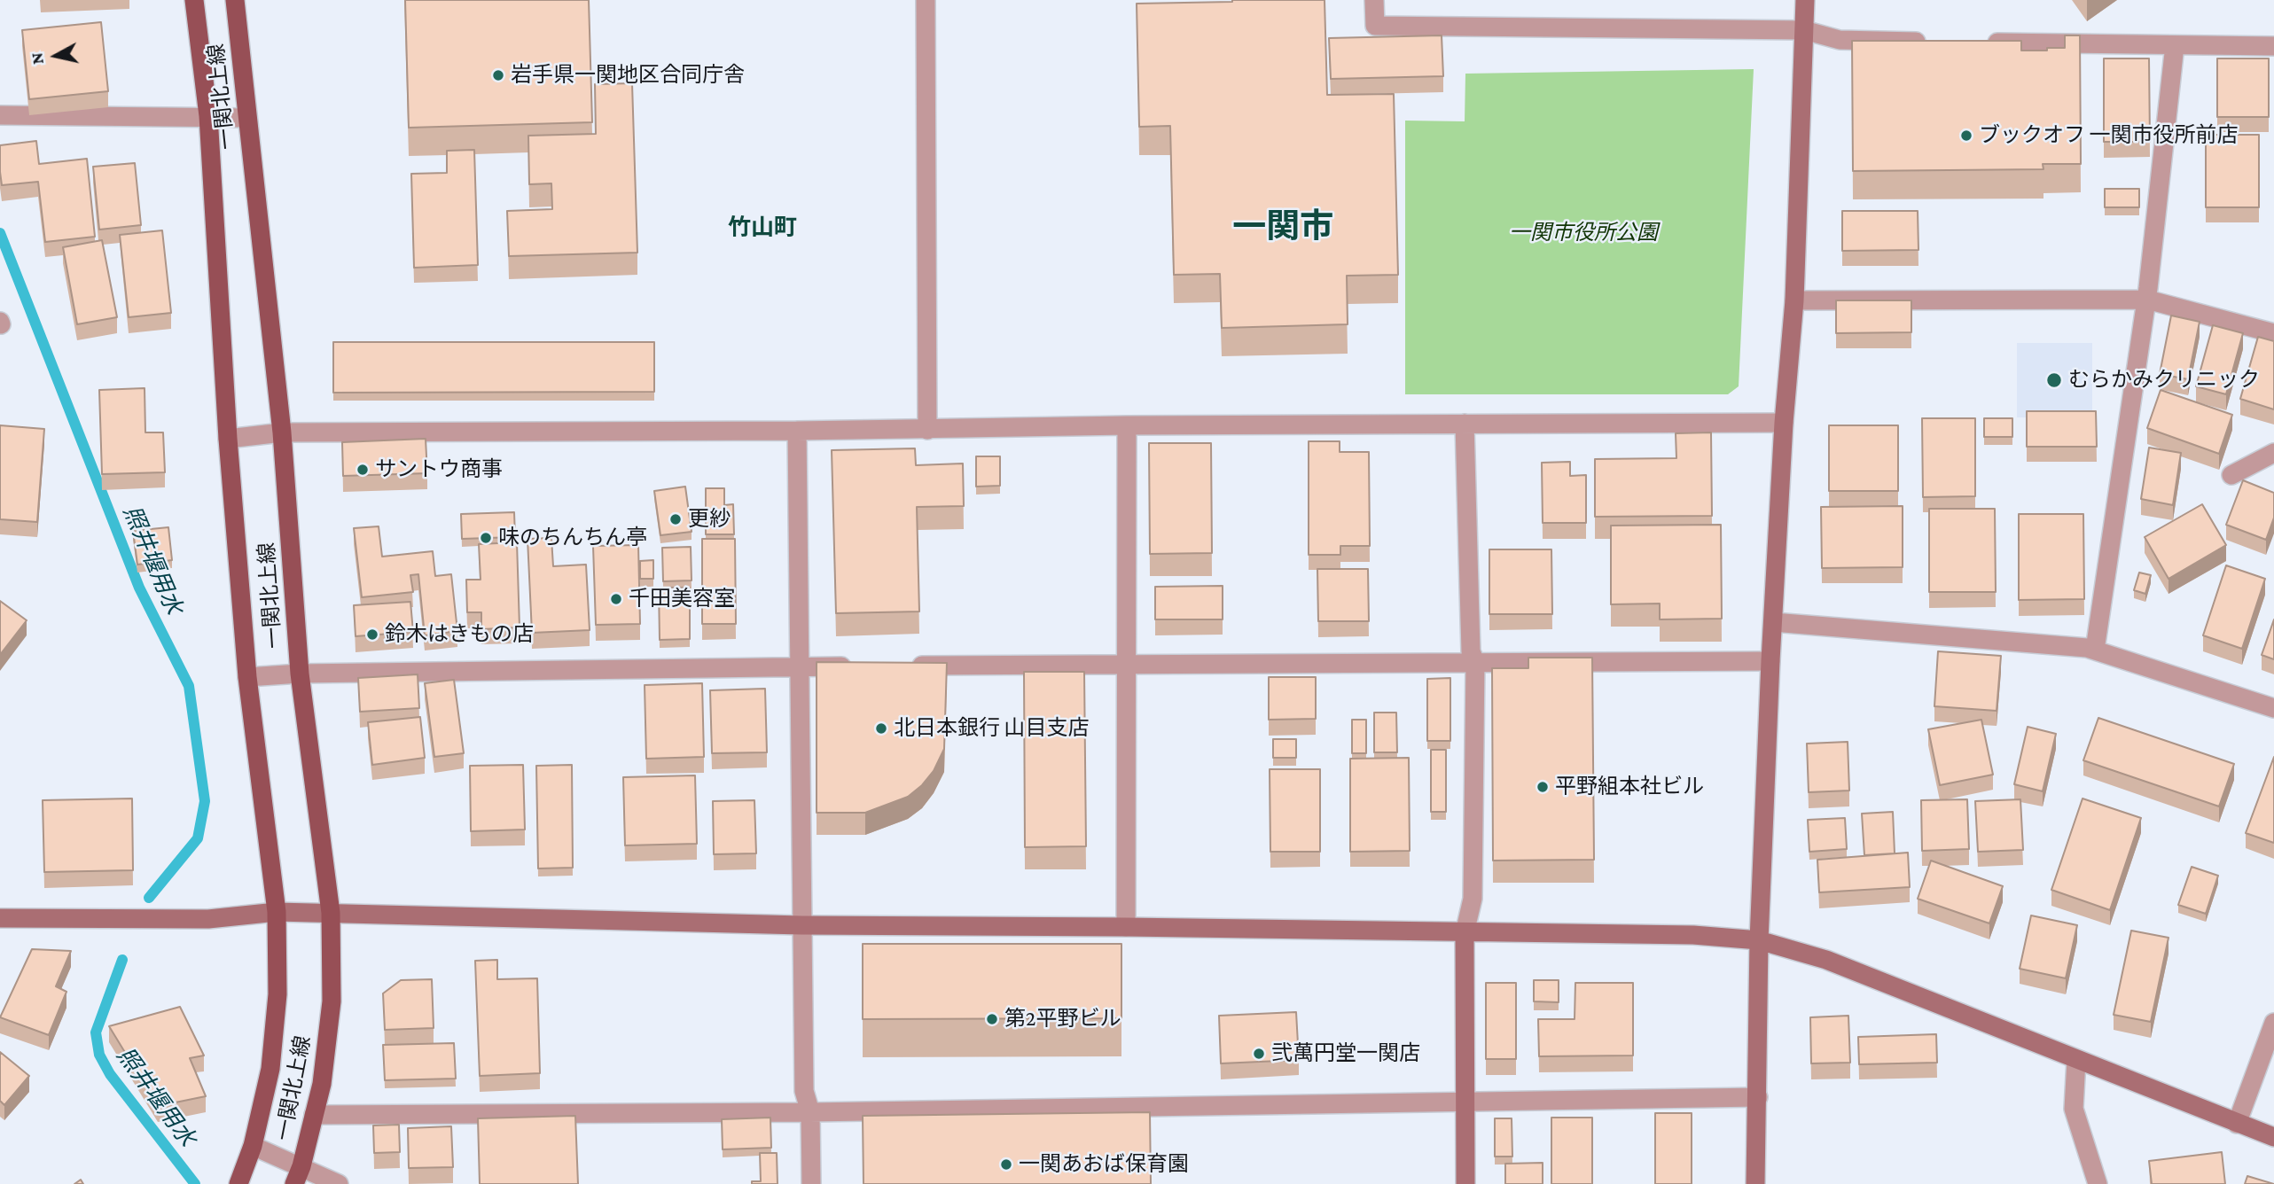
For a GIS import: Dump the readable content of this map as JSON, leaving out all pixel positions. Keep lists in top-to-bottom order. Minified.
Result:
{"streets":{"main road":["一関北上線"]},"districts":["一関市","竹山町"],"water":["照井堰用水"],"parks":["一関市役所公園"],"places":["岩手県一関地区合同庁舎","ブックオフ 一関市役所前店","むらかみクリニック","サントウ商事","更紗","味のちんちん亭","千田美容室","鈴木はきもの店","北日本銀行 山目支店","平野組本社ビル","第2平野ビル","弐萬円堂一関店","一関あおば保育園"],"north":"left"}
